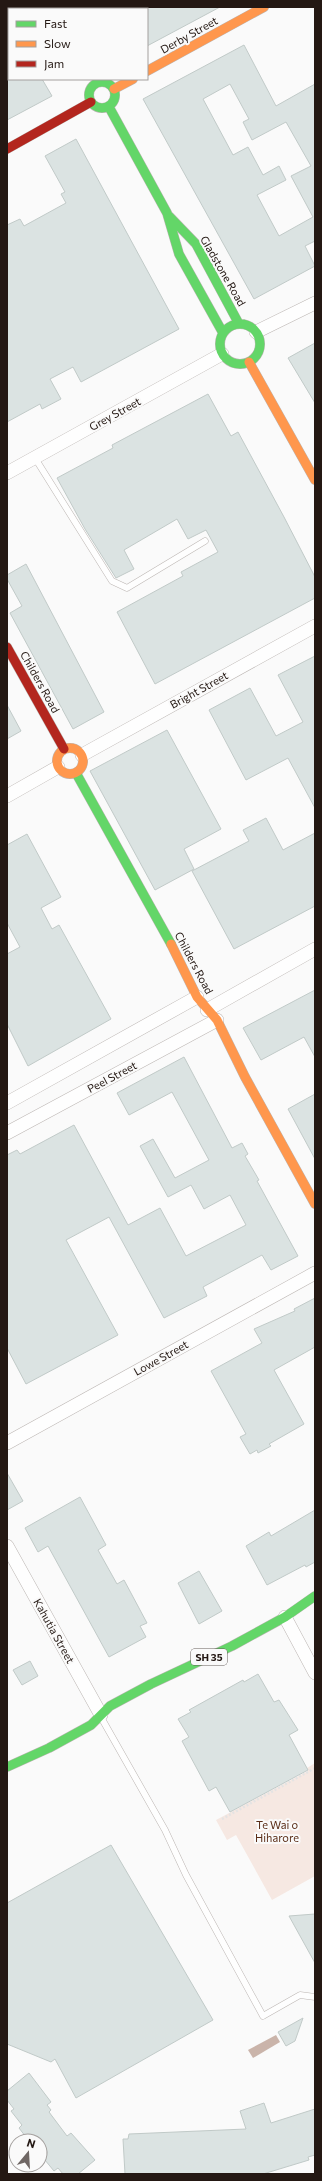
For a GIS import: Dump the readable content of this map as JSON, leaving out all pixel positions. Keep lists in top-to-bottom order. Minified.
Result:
{"streets":{"main road":["Derby Street","Gladstone Road","Childers Road","SH 35"],"street":["Grey Street","Bright Street","Peel Street","Lowe Street","Kahutia Street"]},"crossings":[["Gladstone Road","Grey Street"],["Childers Road","Bright Street"],["Childers Road","Peel Street"],["Kahutia Street","SH 35"]],"parks":["Te Wai o Hiharore"],"legend":["Fast","Slow","Jam"],"north":"top"}
